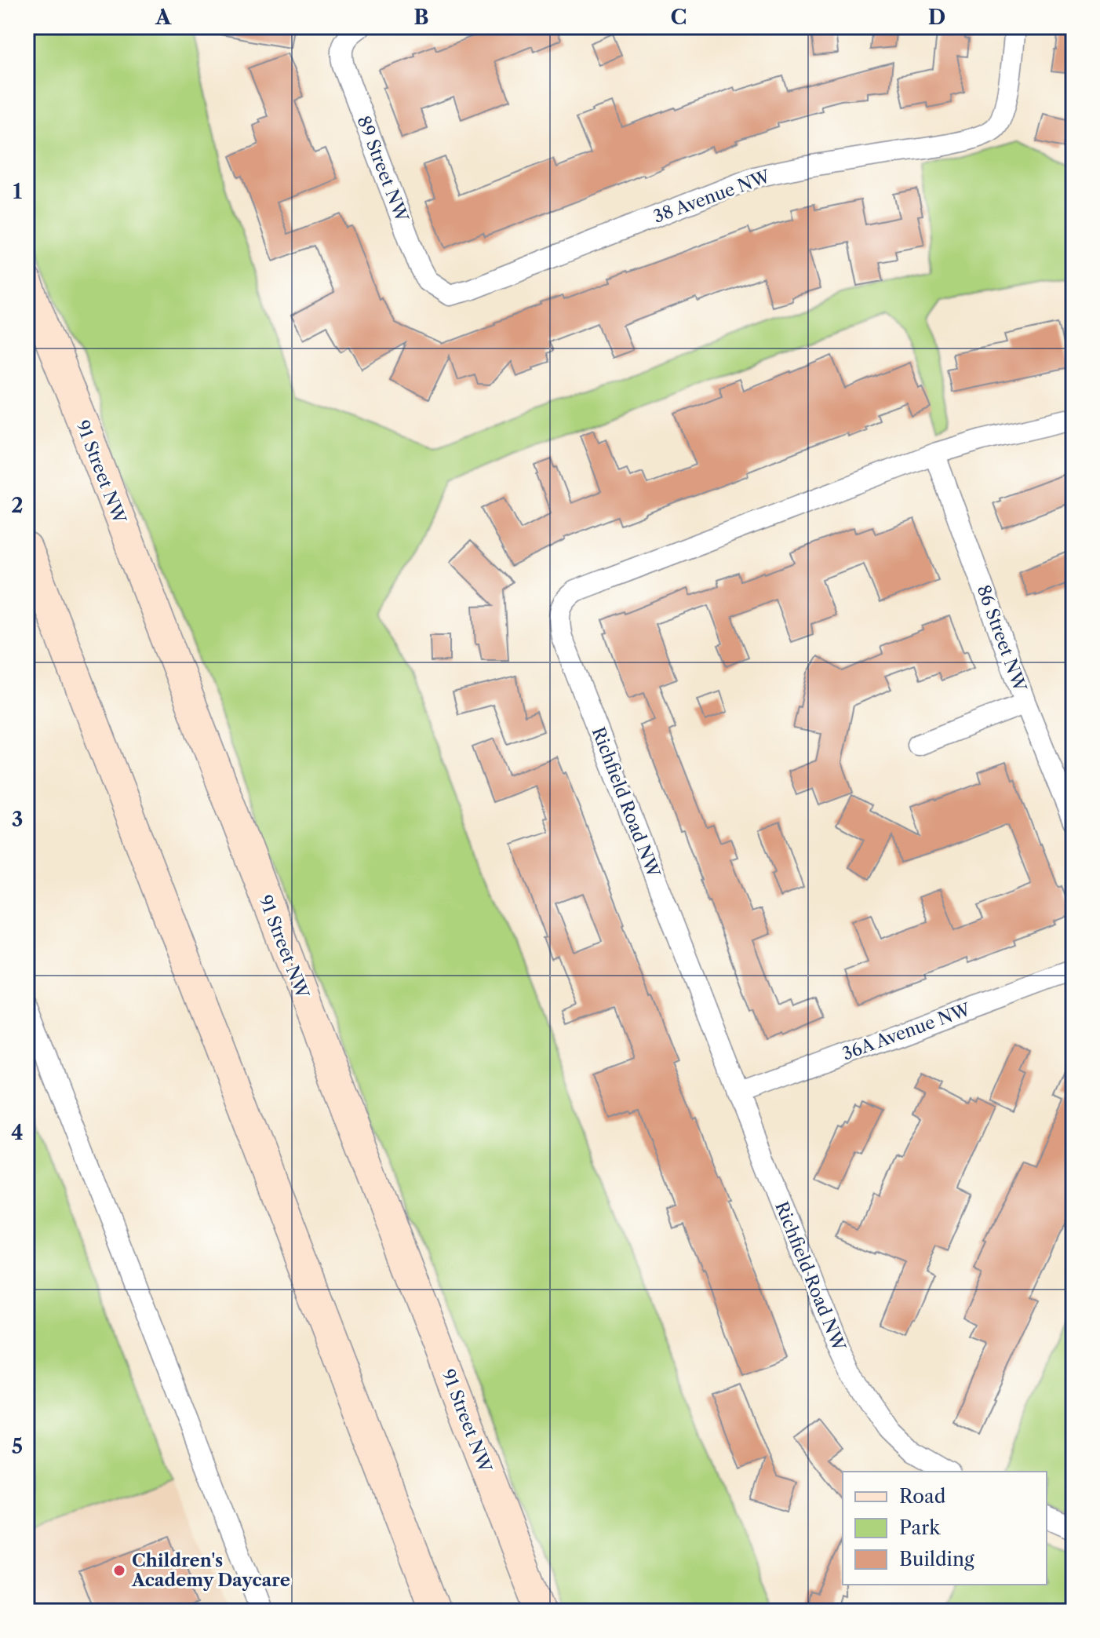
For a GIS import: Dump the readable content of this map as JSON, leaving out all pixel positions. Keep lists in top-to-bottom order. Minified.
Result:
{"streets":{"main road":["91 Street NW"],"street":["89 Street NW","38 Avenue NW","86 Street NW","Richfield Road NW","36A Avenue NW"]},"crossings":[["89 Street NW","38 Avenue NW"],["86 Street NW","Richfield Road NW"],["Richfield Road NW","36A Avenue NW"]],"places":["Children's Academy Daycare"],"legend":["Road","Park","Building"],"grid":{"columns":["A","B","C","D"],"rows":["1","2","3","4","5"]}}
